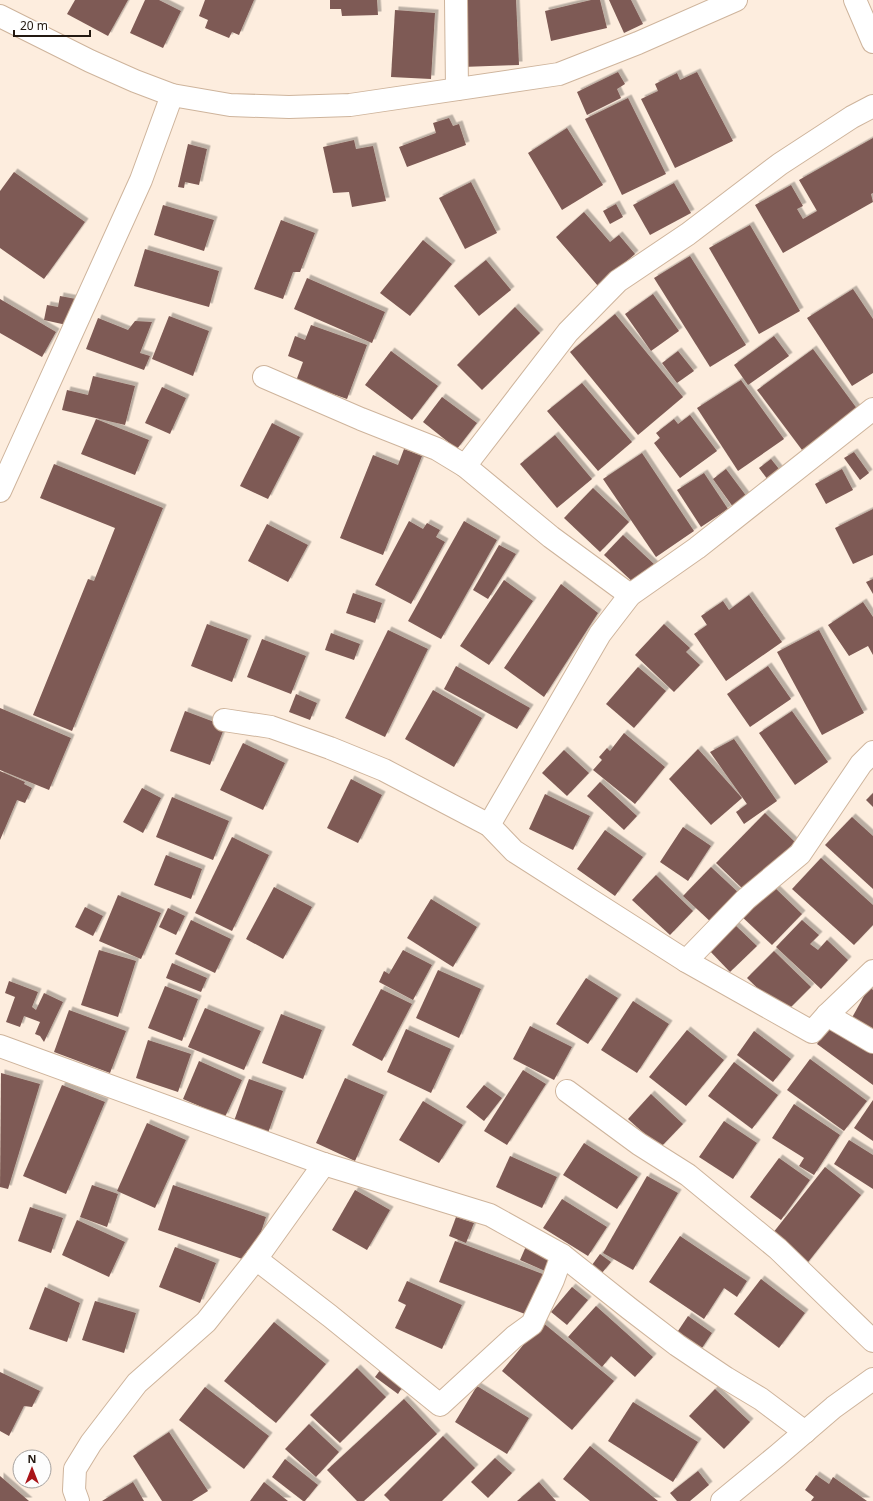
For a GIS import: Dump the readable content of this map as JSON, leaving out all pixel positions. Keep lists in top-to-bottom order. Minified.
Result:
{"scale_bar":"20 m","north":"top"}
